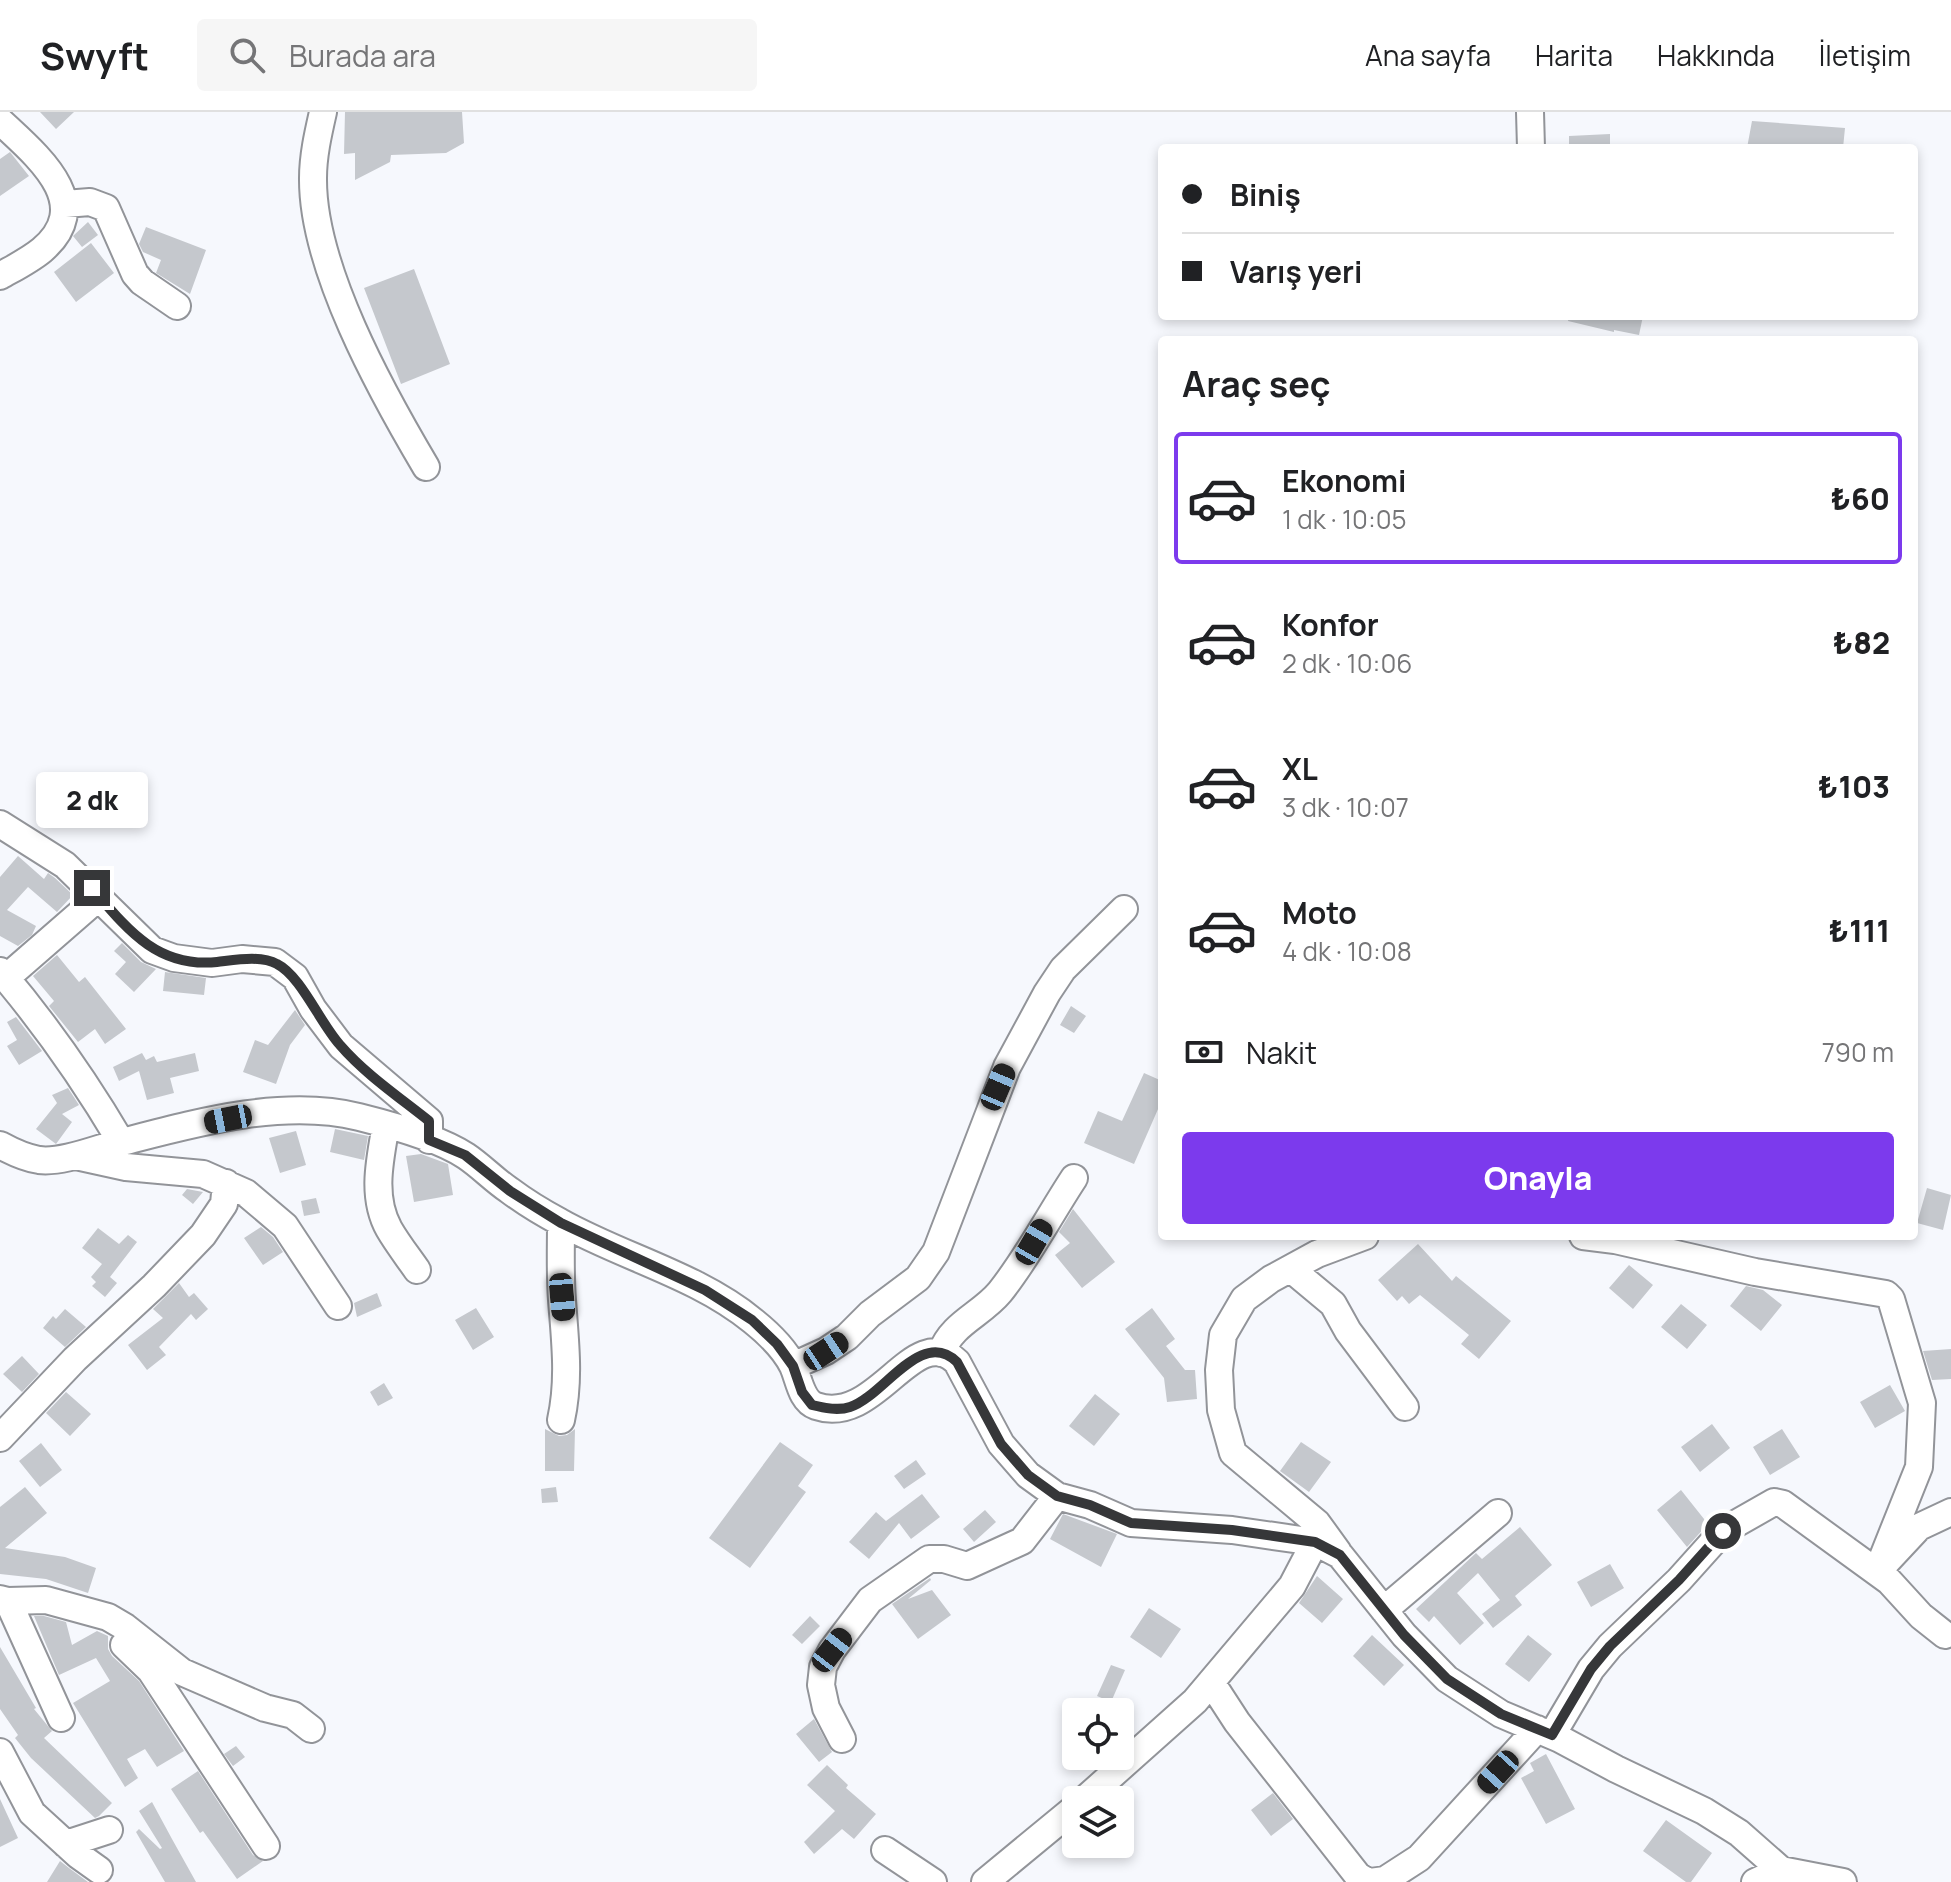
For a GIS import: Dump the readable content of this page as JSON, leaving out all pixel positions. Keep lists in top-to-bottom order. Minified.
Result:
{"page":{"header":"Swyft","search":"Burada ara","nav":["Ana sayfa","Harita","Hakkında","İletişim"],"banner":["Biniş","Varış yeri"],"heading":"Araç seç","list":[{"name":"Ekonomi","note":"1 dk · 10:05","value":"₺60"},{"name":"Konfor","note":"2 dk · 10:06","value":"₺82"},{"name":"XL","note":"3 dk · 10:07","value":"₺103"},{"name":"Moto","note":"4 dk · 10:08","value":"₺111"}],"bubble":"2 dk","pay":["Nakit","790 m"],"buttons":"Onayla"}}
